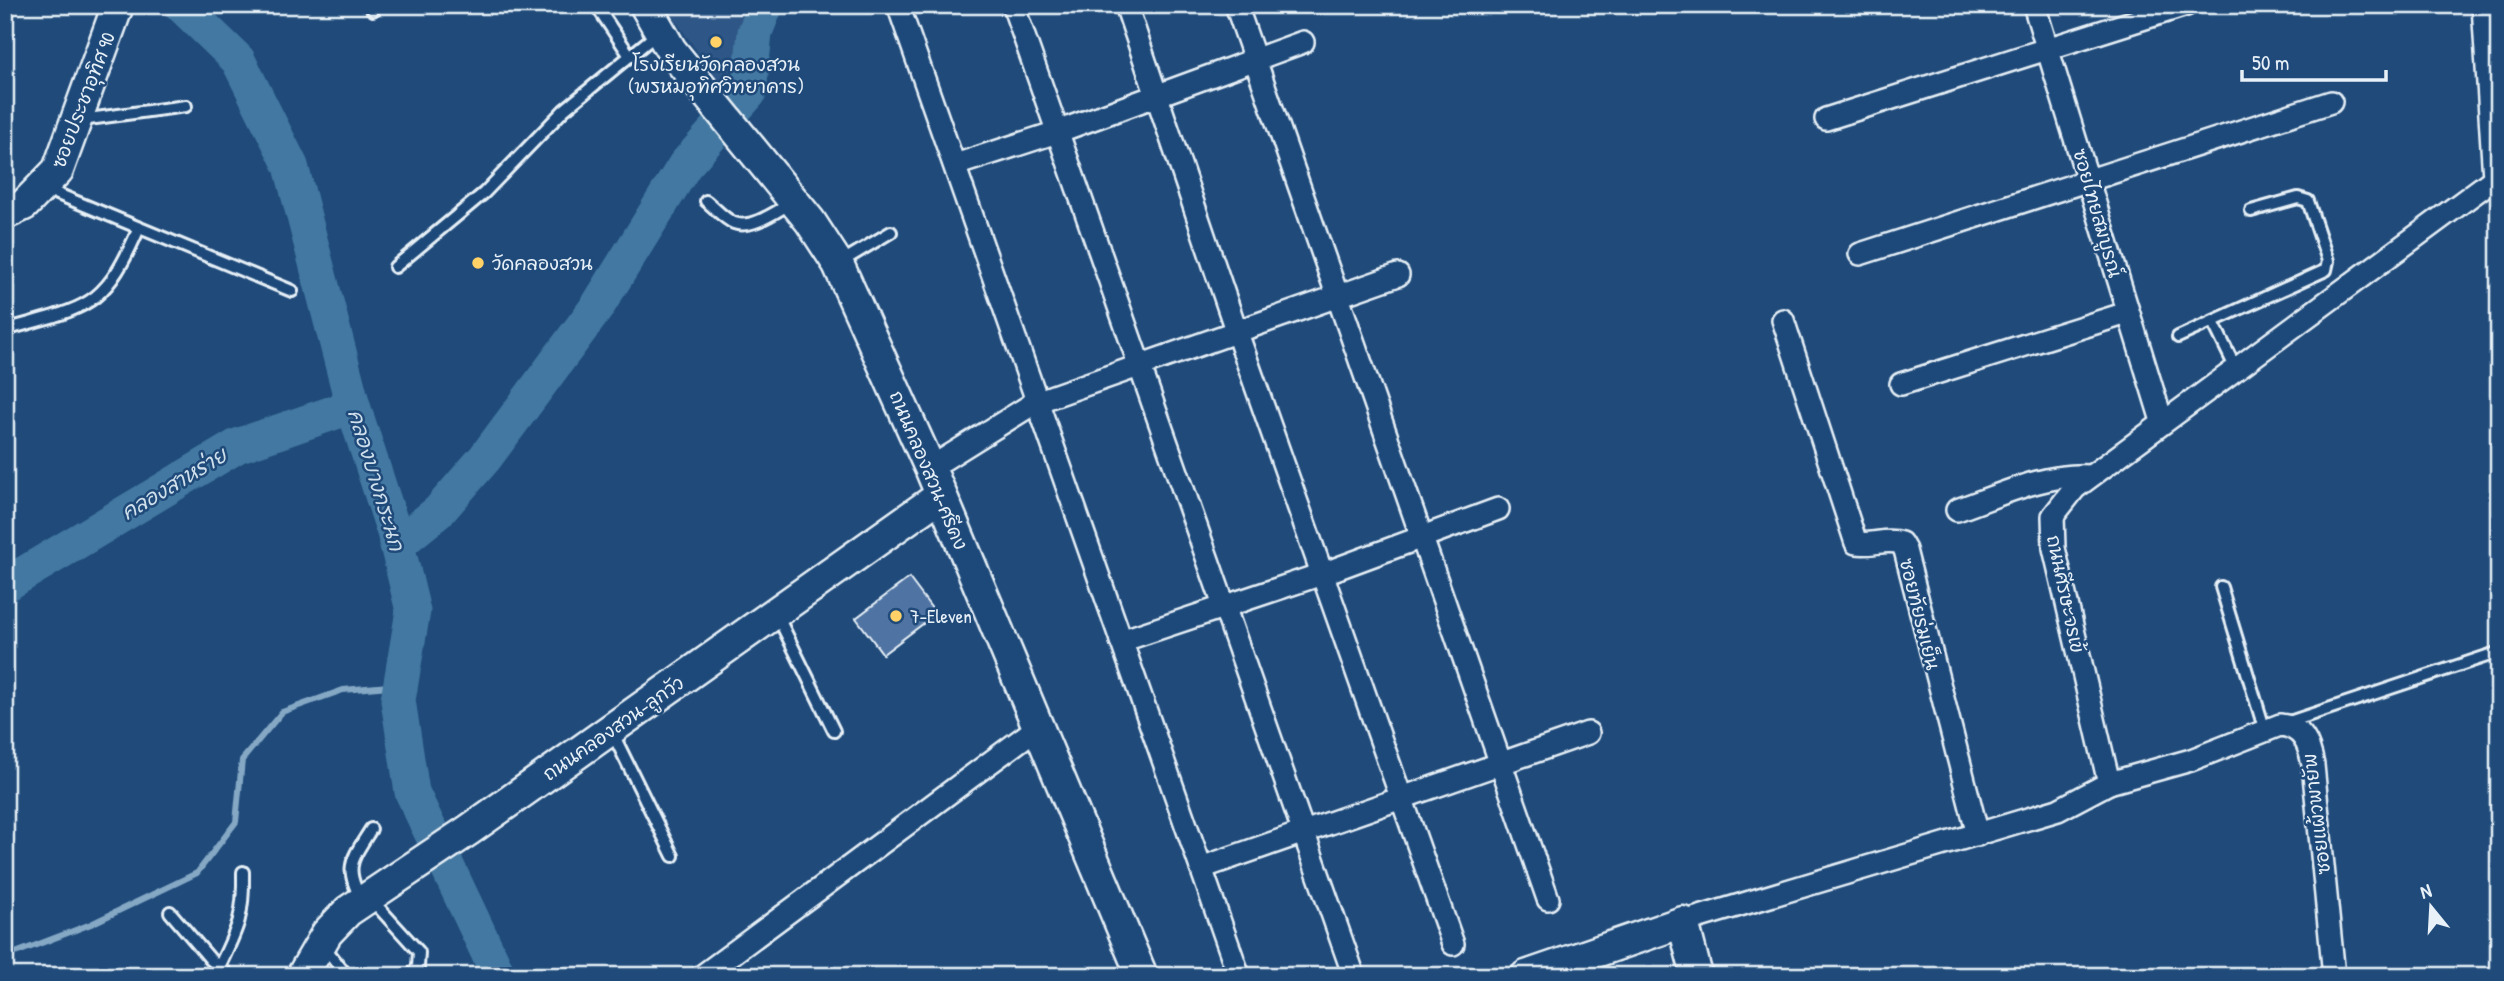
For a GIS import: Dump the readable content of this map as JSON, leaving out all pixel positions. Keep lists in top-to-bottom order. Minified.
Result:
{"streets":{"street":["ซอยประชาอุทิศ 90","ซอยไทยสมบูรณ์","ถนนคลองสวน-ศรีคง","ถนนศีรษะจรเข้","ซอยทัยร่มเย็น","ถนนคลองสวน-ลูกวัว","ซอยแผ้วพายัพ"]},"crossings":[["ซอยไทยสมบูรณ์","ถนนศีรษะจรเข้"],["ถนนคลองสวน-ศรีคง","ถนนคลองสวน-ลูกวัว"]],"water":["คลองบางกระนก","คลองสาหร่าย"],"places":["โรงเรียนวัดคลองสวน (พรหมอุทิศวิทยาคาร)","วัดคลองสวน","7-Eleven"],"scale_bar":"50 m","north":"top"}
